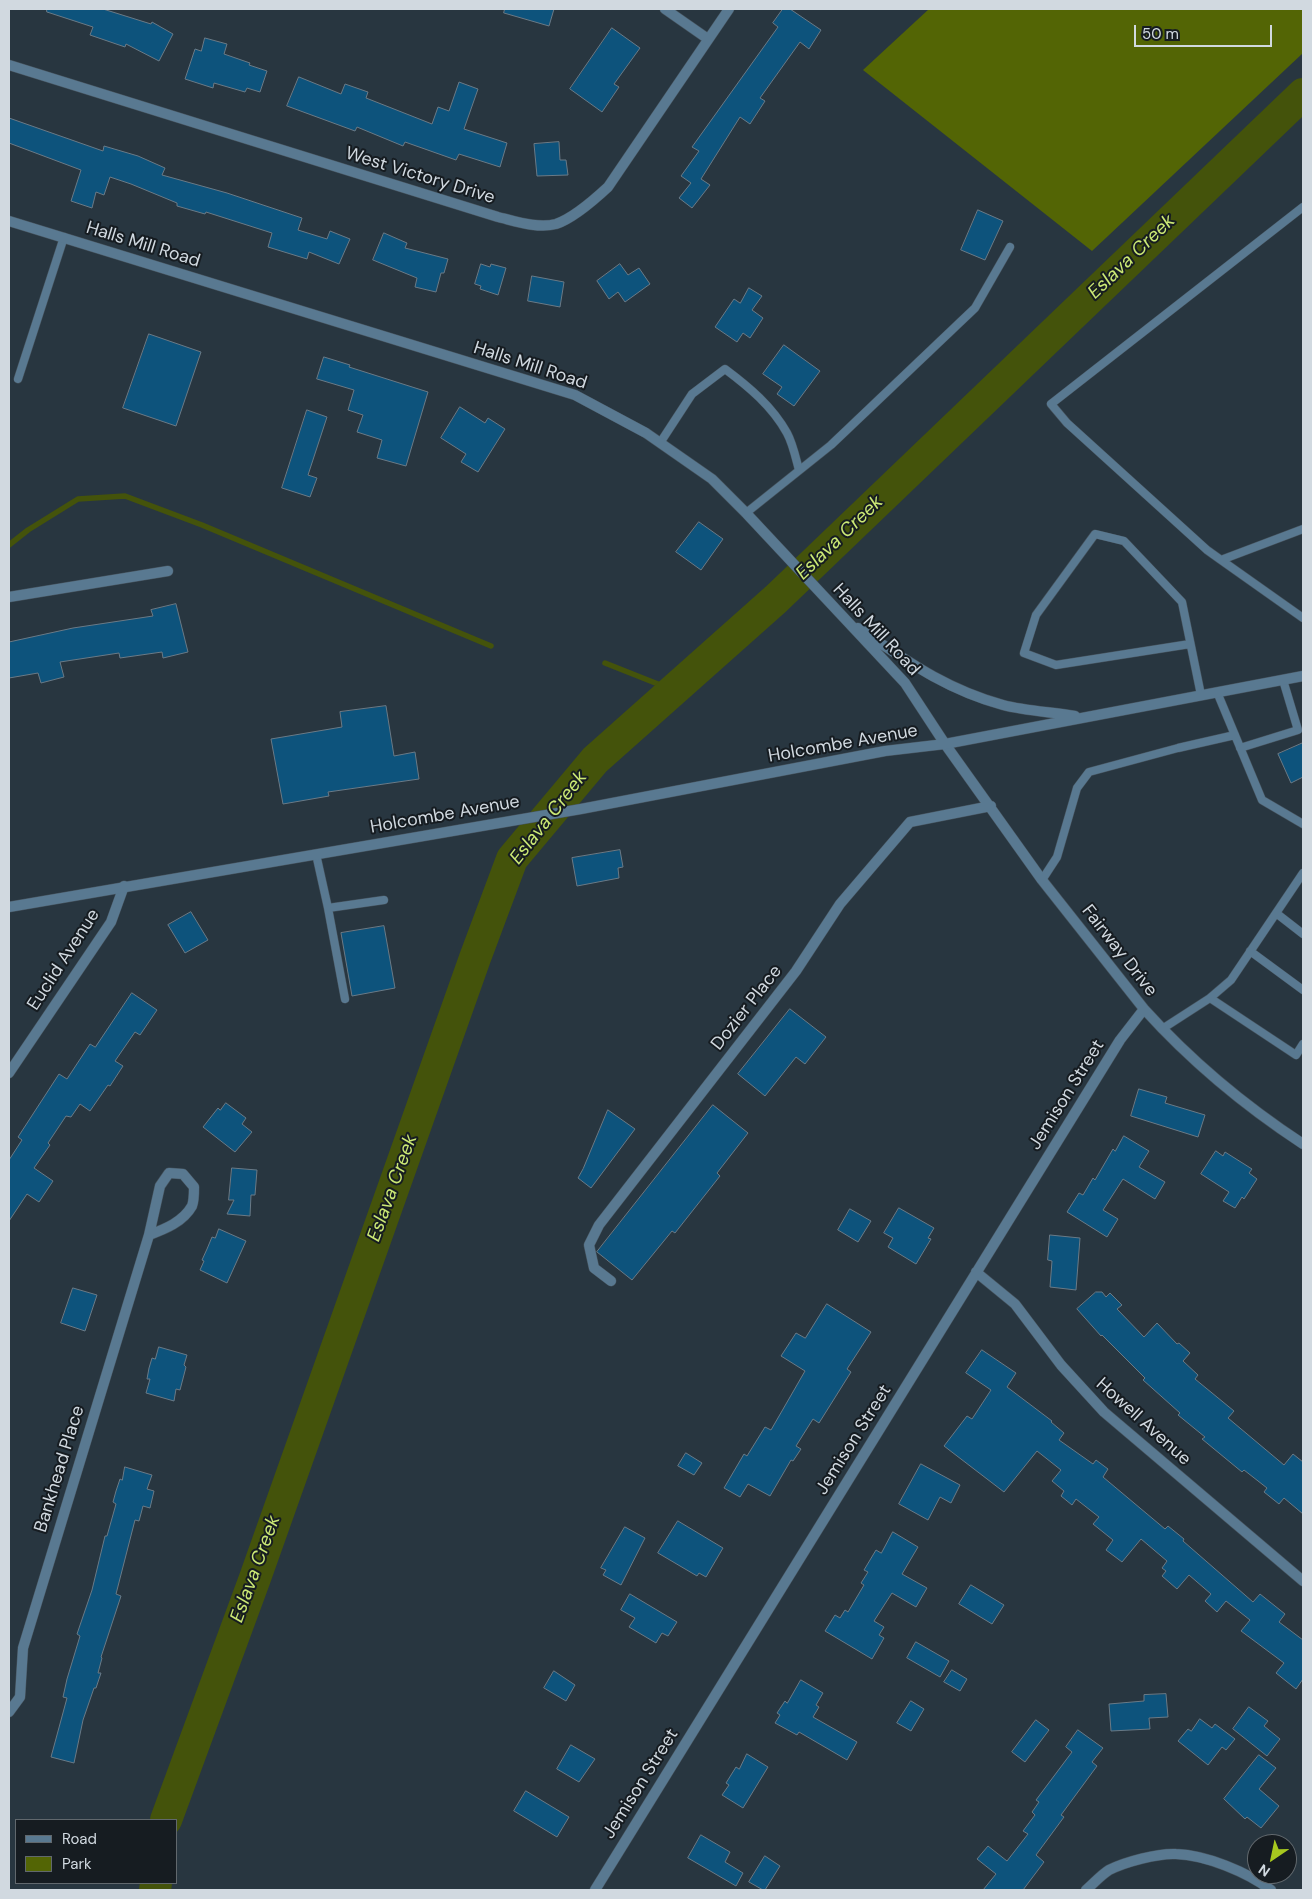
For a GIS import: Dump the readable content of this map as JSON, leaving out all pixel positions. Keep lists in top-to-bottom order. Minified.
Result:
{"streets":{"street":["West Victory Drive","Halls Mill Road","Holcombe Avenue","Fairway Drive","Euclid Avenue","Dozier Place","Jemison Street","Howell Avenue","Bankhead Place"]},"crossings":[["Halls Mill Road","Holcombe Avenue"],["Halls Mill Road","Fairway Drive"],["Holcombe Avenue","Fairway Drive"],["Holcombe Avenue","Euclid Avenue"],["Fairway Drive","Dozier Place"],["Fairway Drive","Jemison Street"],["Jemison Street","Howell Avenue"]],"water":["Eslava Creek"],"legend":["Road","Park"],"scale_bar":"50 m","north":"bottom left"}
